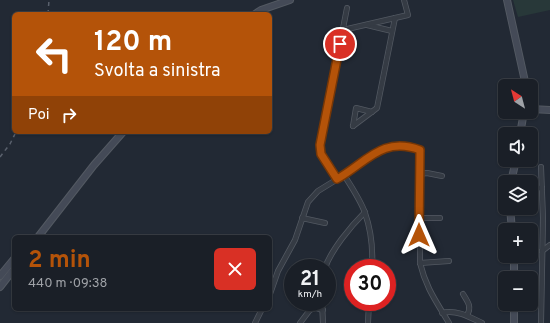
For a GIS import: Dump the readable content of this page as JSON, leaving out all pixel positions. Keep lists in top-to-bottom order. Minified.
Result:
{"north":"top left","page":{"turn":["120 m","Svolta a sinistra"],"map_buttons":["+","−"],"then":"Poi","heading":["2 min","440 m · 09:38"],"speed":"21 km/h","limit":"30"}}
